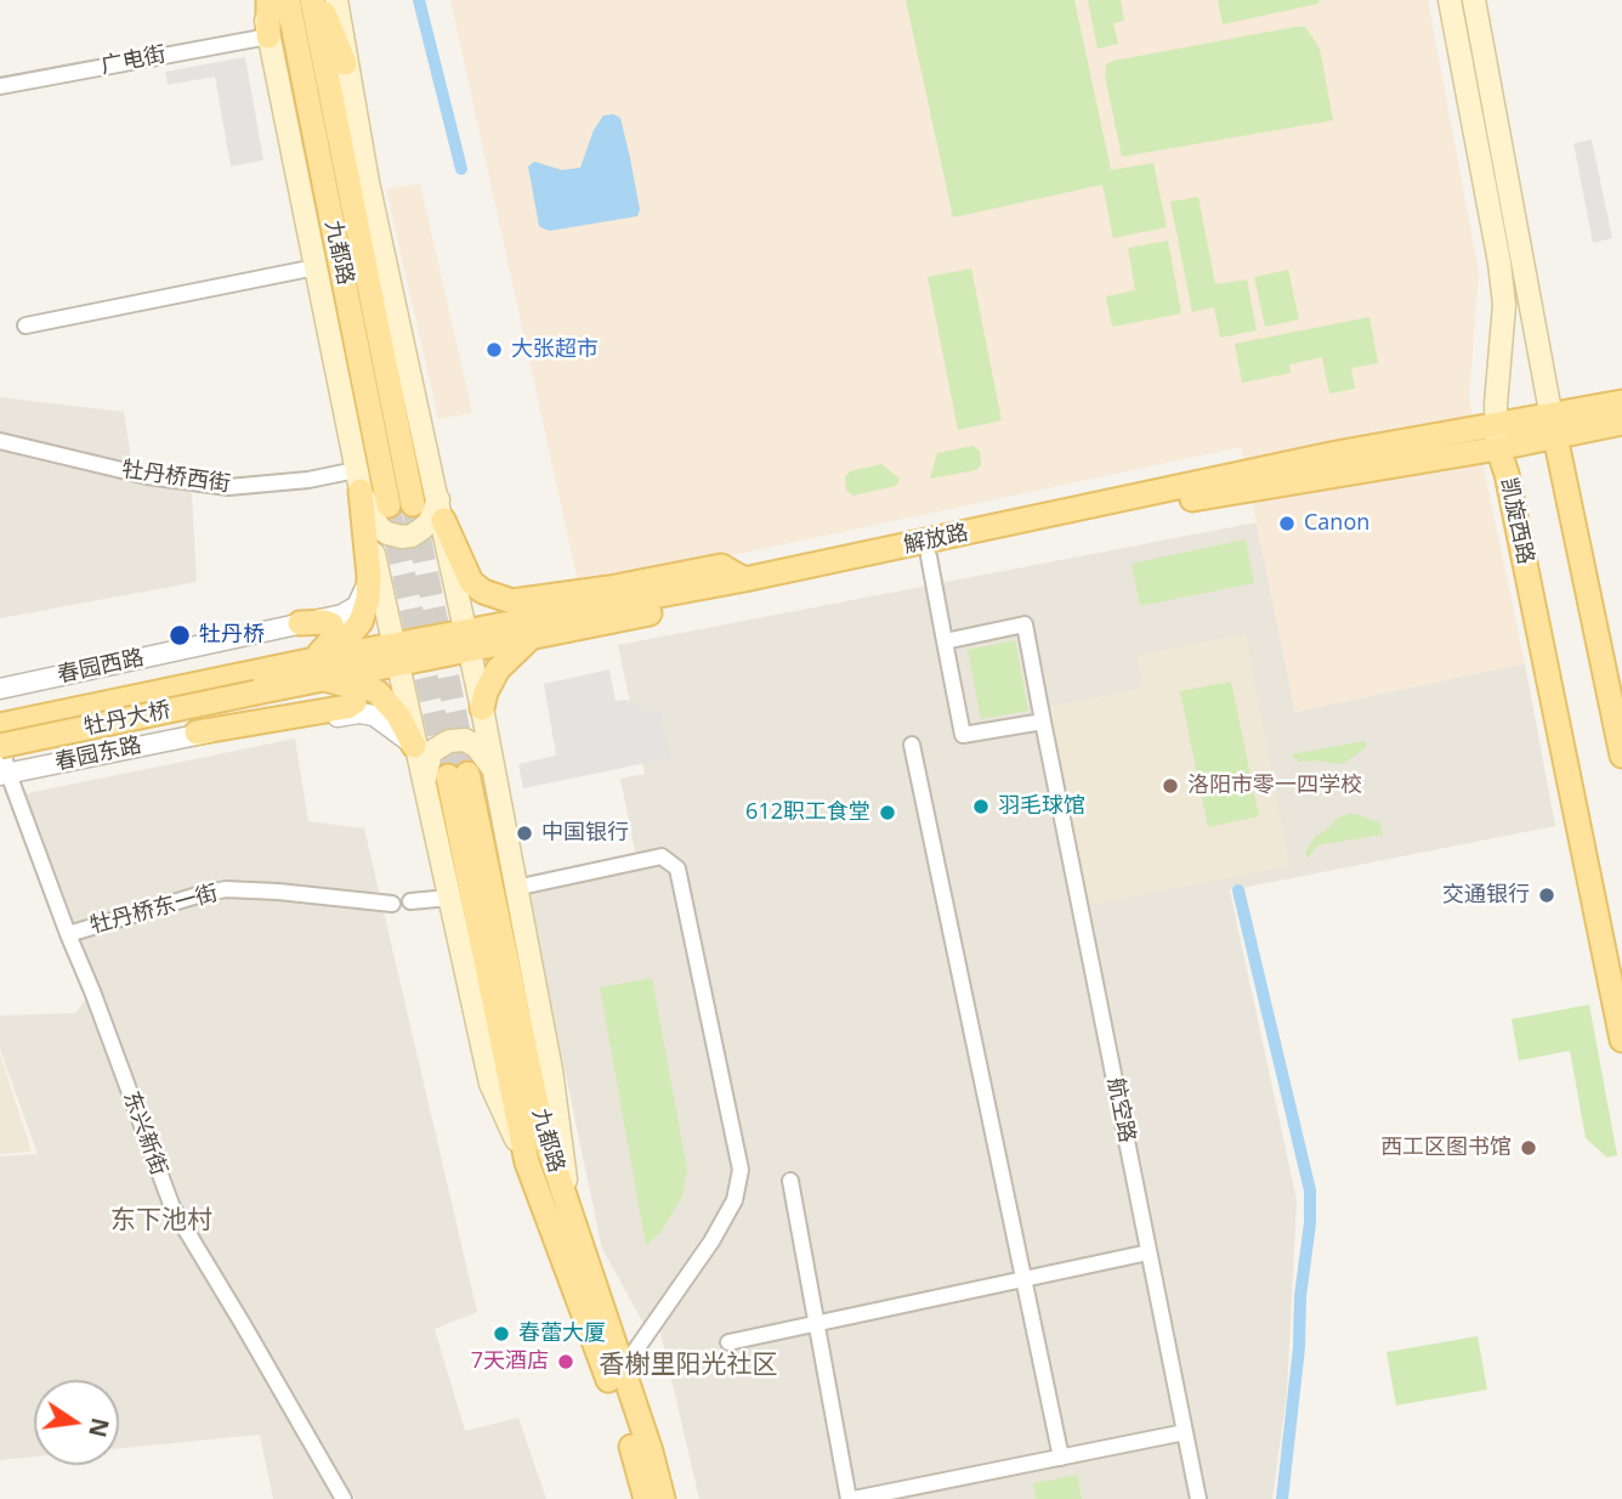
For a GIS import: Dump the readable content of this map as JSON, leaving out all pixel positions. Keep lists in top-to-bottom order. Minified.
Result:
{"streets":{"main road":["九都路","凯旋西路","解放路","牡丹大桥"],"street":["广电街","牡丹桥西街","春园西路","春园东路","牡丹桥东一街","航空路","东兴新街"]},"crossings":[["凯旋西路","解放路"],["解放路","牡丹大桥"],["牡丹大桥","东兴新街"],["春园东路","东兴新街"],["牡丹桥东一街","东兴新街"]],"districts":["东下池村","香榭里阳光社区"],"places":["大张超市","Canon","牡丹桥","洛阳市零一四学校","羽毛球馆","612职工食堂","中国银行","交通银行","西工区图书馆","春蕾大厦","7天酒店"],"north":"right"}
